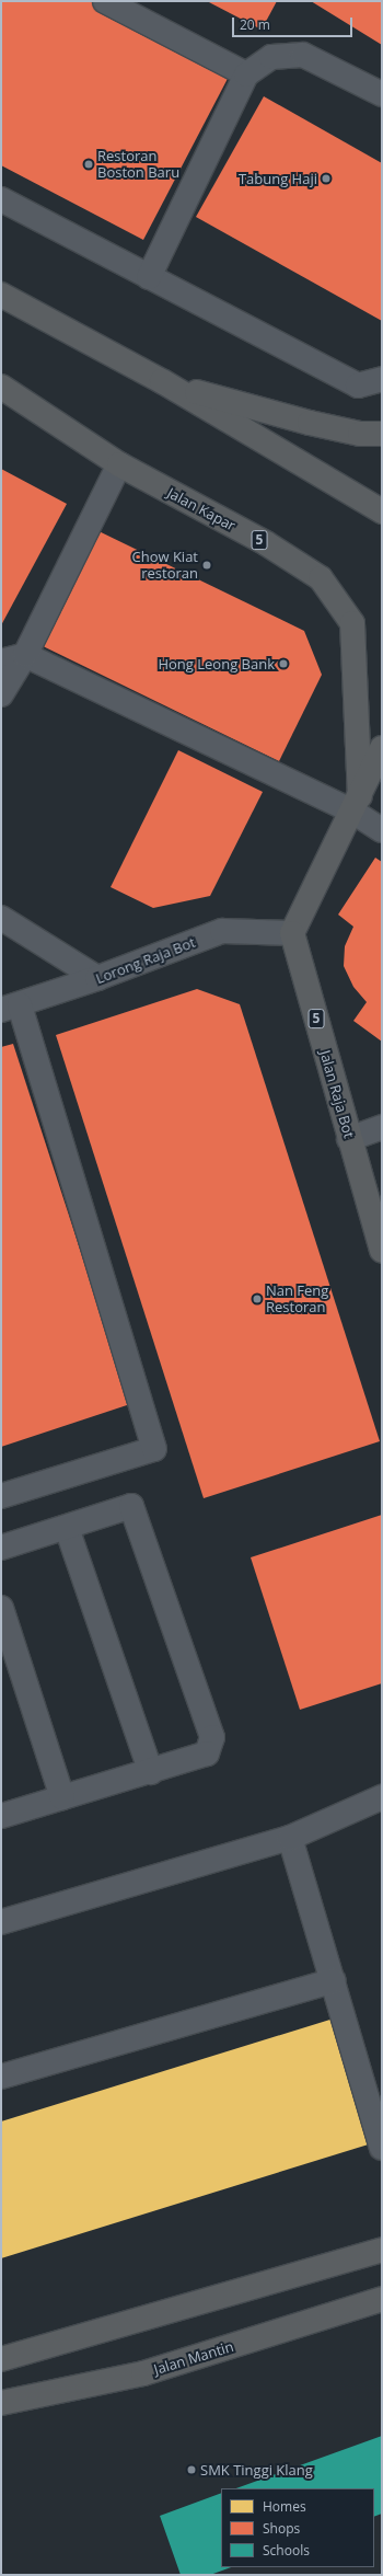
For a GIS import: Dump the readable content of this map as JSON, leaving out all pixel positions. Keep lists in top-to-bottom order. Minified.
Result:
{"streets":{"highway":["Jalan Kapar","5","Jalan Raja Bot","Jalan Mantin"],"street":["Lorong Raja Bot"]},"crossings":[["Jalan Kapar","5"],["5","Lorong Raja Bot"],["5","Jalan Raja Bot"],["Lorong Raja Bot","Jalan Raja Bot"]],"places":["Restoran Boston Baru","Tabung Haji","Chow Kiat restoran","Hong Leong Bank","Nan Feng Restoran","SMK Tinggi Klang"],"legend":["Homes","Shops","Schools"],"scale_bar":"20 m"}
